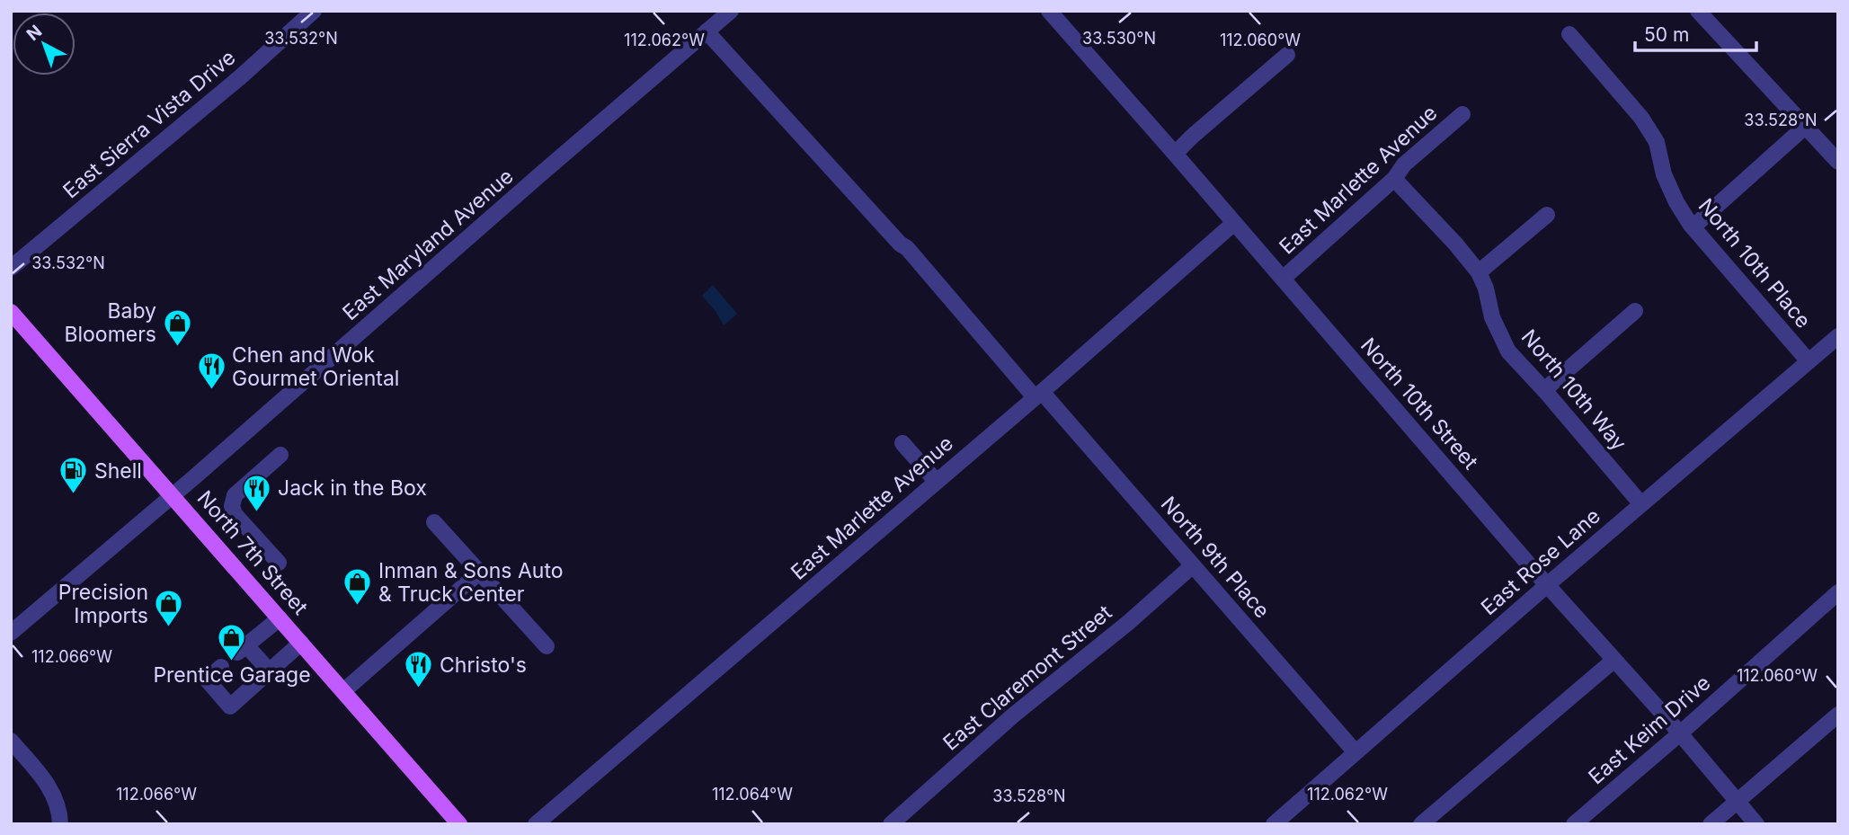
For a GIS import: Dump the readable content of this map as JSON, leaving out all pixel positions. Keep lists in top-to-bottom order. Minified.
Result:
{"streets":{"main road":["North 7th Street"],"street":["East Sierra Vista Drive","East Marlette Avenue","East Maryland Avenue","North 10th Place","North 10th Way","North 10th Street","North 9th Place","East Rose Lane","East Claremont Street","East Keim Drive"]},"crossings":[["East Marlette Avenue","North 10th Way"],["East Marlette Avenue","North 10th Street"],["East Marlette Avenue","North 9th Place"],["East Maryland Avenue","North 7th Street"],["East Maryland Avenue","North 9th Place"],["North 10th Place","East Rose Lane"],["North 10th Way","East Rose Lane"],["North 10th Street","East Rose Lane"],["North 10th Street","East Keim Drive"],["North 9th Place","East Rose Lane"],["North 9th Place","East Claremont Street"]],"places":{"shop":["Baby Bloomers","Inman & Sons Auto & Truck Center","Precision Imports","Prentice Garage"],"restaurant":["Chen and Wok Gourmet Oriental","Jack in the Box","Christo's"],"fuel station":["Shell"]},"scale_bar":"50 m","north":"top left","coordinates":["33.532°N","33.530°N","112.060°W","112.062°W","33.528°N","112.066°W","112.064°W"]}
